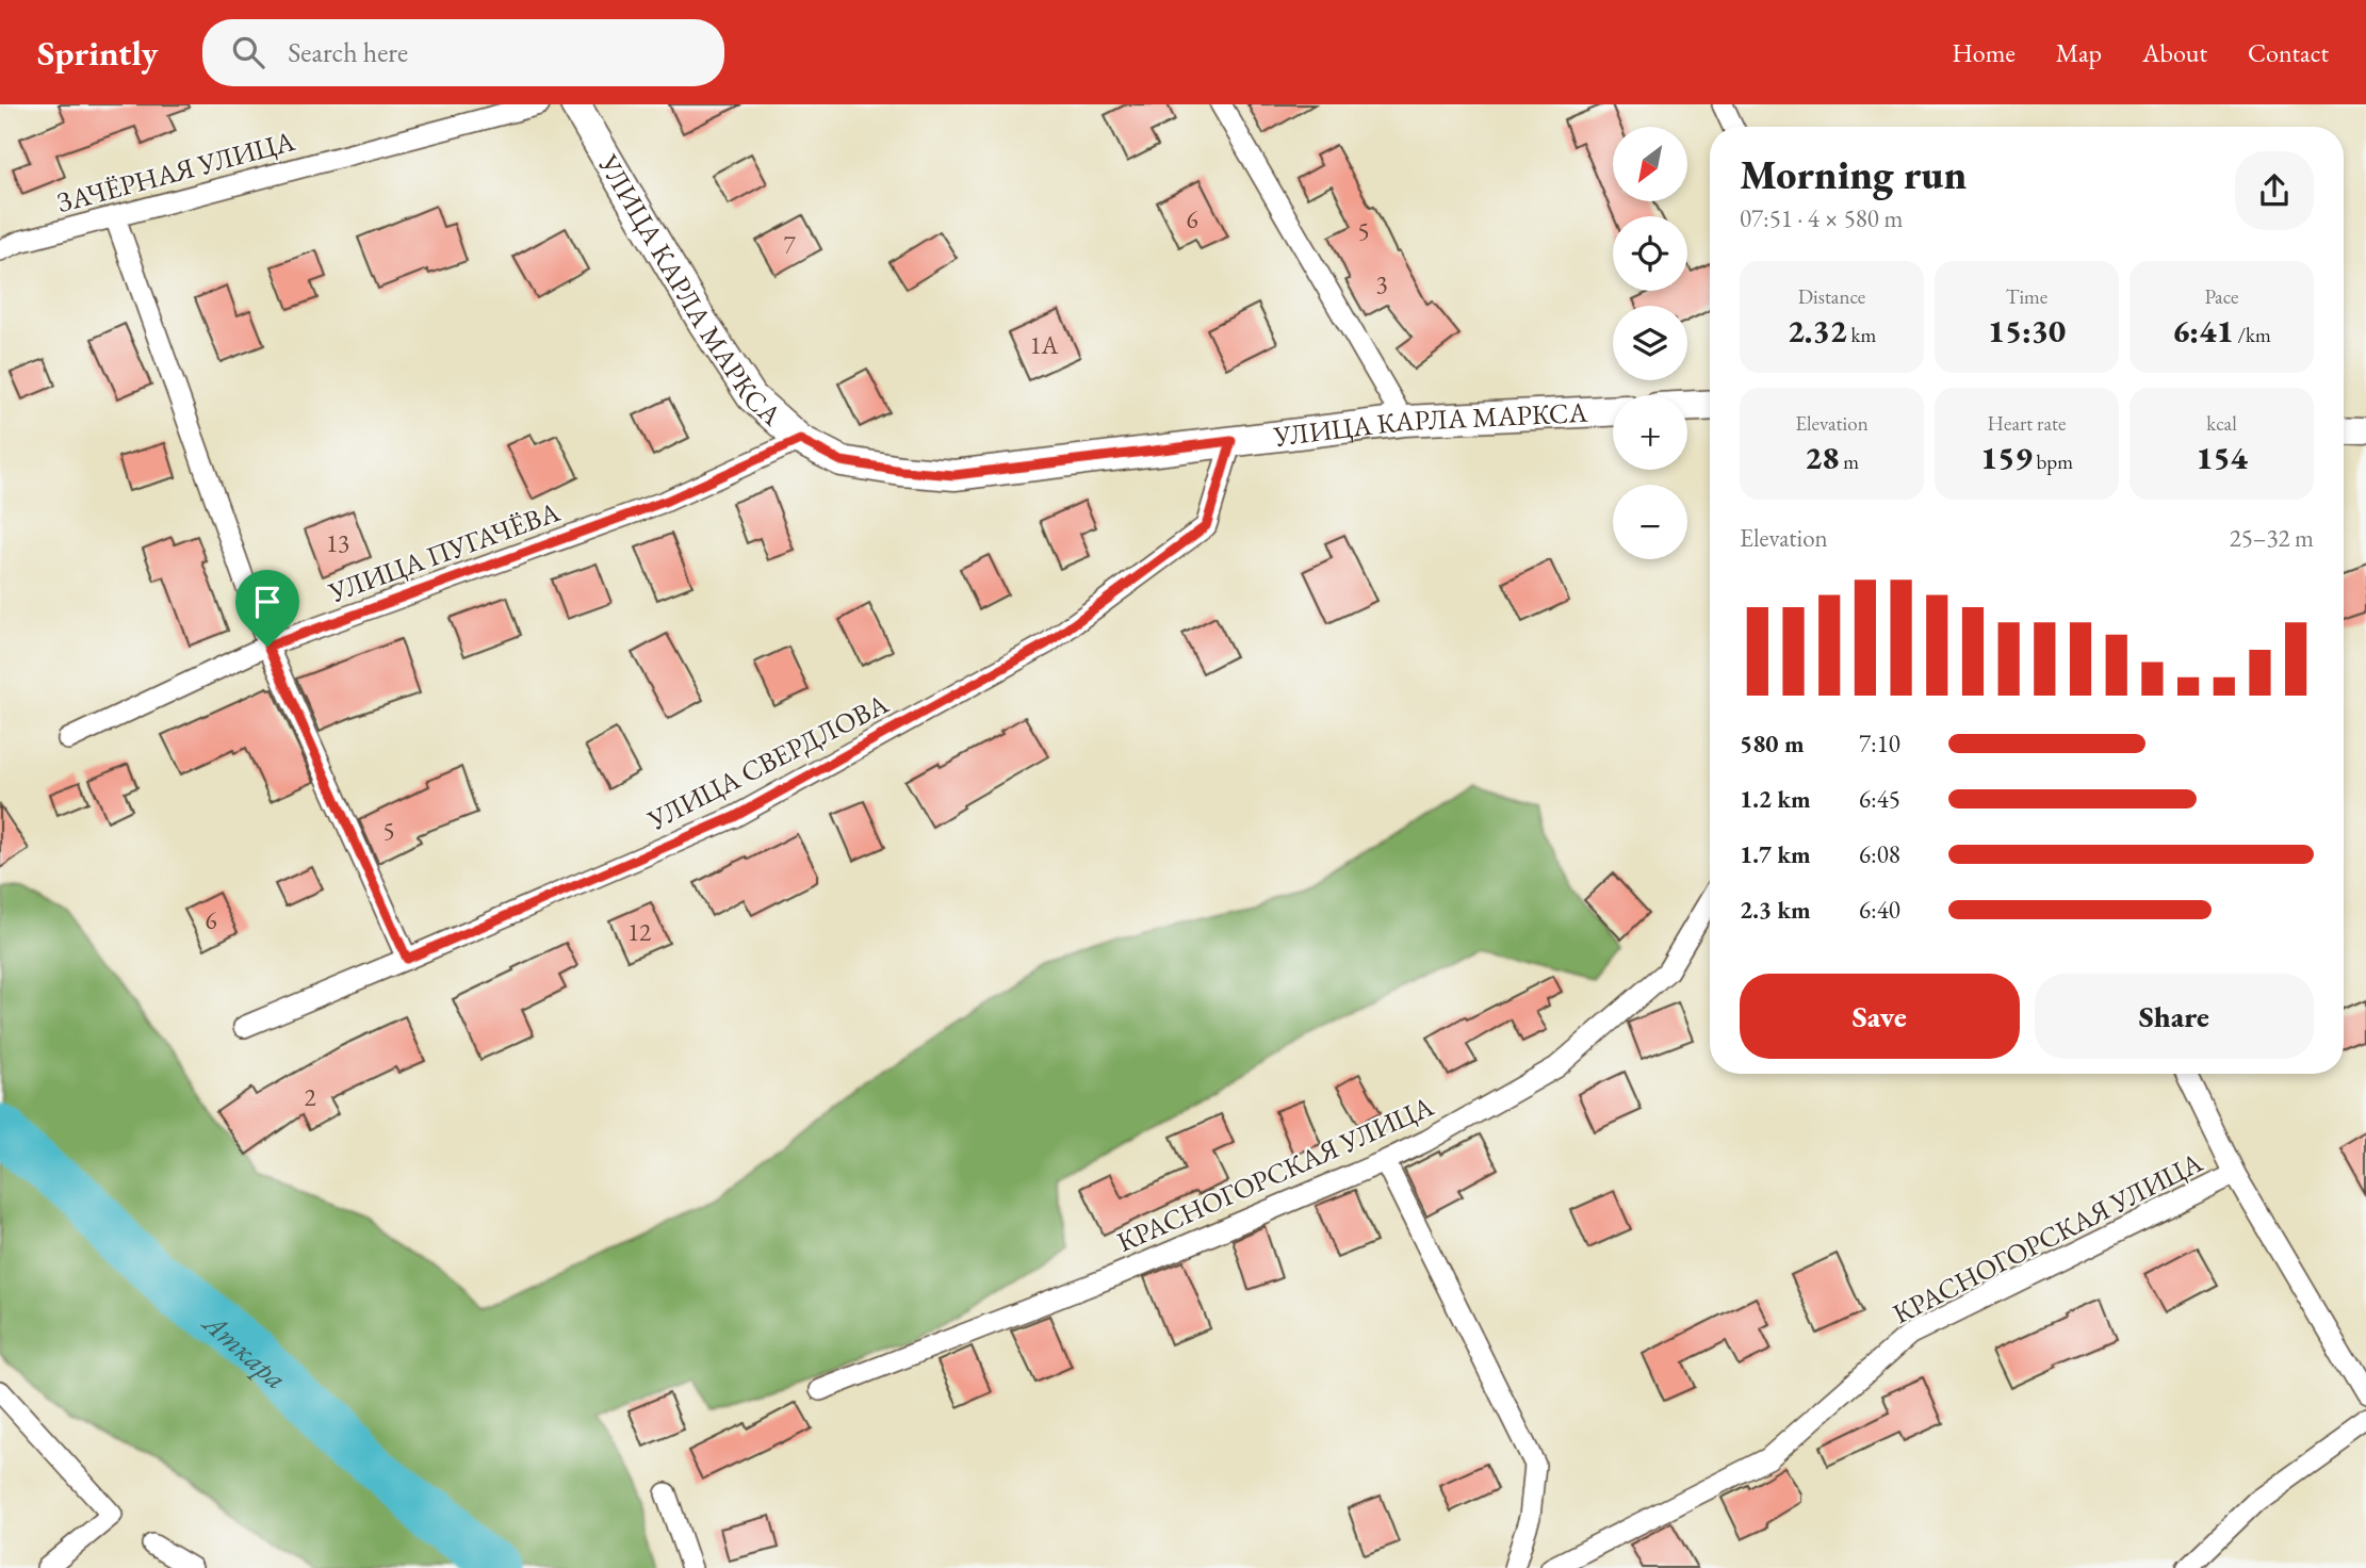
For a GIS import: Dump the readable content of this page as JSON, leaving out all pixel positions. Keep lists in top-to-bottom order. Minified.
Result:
{"streets":{"street":["ЗАЧЁРНАЯ УЛИЦА","УЛИЦА КАРЛА МАРКСА","УЛИЦА ПУГАЧЁВА","УЛИЦА СВЕРДЛОВА","КРАСНОГОРСКАЯ УЛИЦА"]},"crossings":[["УЛИЦА КАРЛА МАРКСА","УЛИЦА ПУГАЧЁВА"],["УЛИЦА КАРЛА МАРКСА","УЛИЦА СВЕРДЛОВА"]],"water":["Аткара"],"house_numbers":["6","5","7","3","1А","13","5","6","12","2"],"north":"bottom left","page":{"header":"Sprintly","search":"Search here","nav":["Home","Map","About","Contact"],"map_buttons":["+","−"],"heading":["Morning run","07:51 · 4 × 580 m"],"stats":[["Distance","2.32 km"],["Time","15:30"],["Pace","6:41 /km"],["Elevation","28 m"],["Heart rate","159 bpm"],["kcal","154"]],"chart":["Elevation","25–32 m"],"list":[{"name":"580 m","note":"7:10"},{"name":"1.2 km","note":"6:45"},{"name":"1.7 km","note":"6:08"},{"name":"2.3 km","note":"6:40"}],"buttons":["Save","Share"]}}
